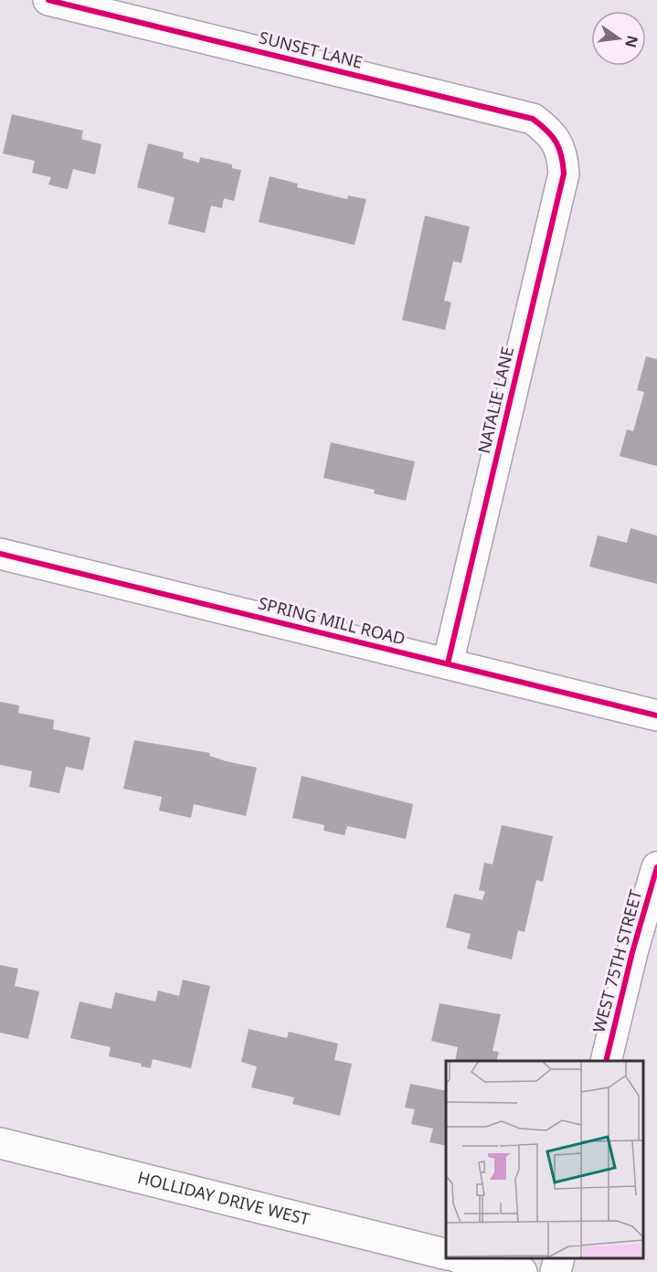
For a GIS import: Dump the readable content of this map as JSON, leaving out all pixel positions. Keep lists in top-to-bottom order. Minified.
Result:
{"streets":{"street":["SUNSET LANE","NATALIE LANE","SPRING MILL ROAD","WEST 75TH STREET","HOLLIDAY DRIVE WEST"]},"crossings":[["SUNSET LANE","NATALIE LANE"],["NATALIE LANE","SPRING MILL ROAD"]],"north":"right"}
